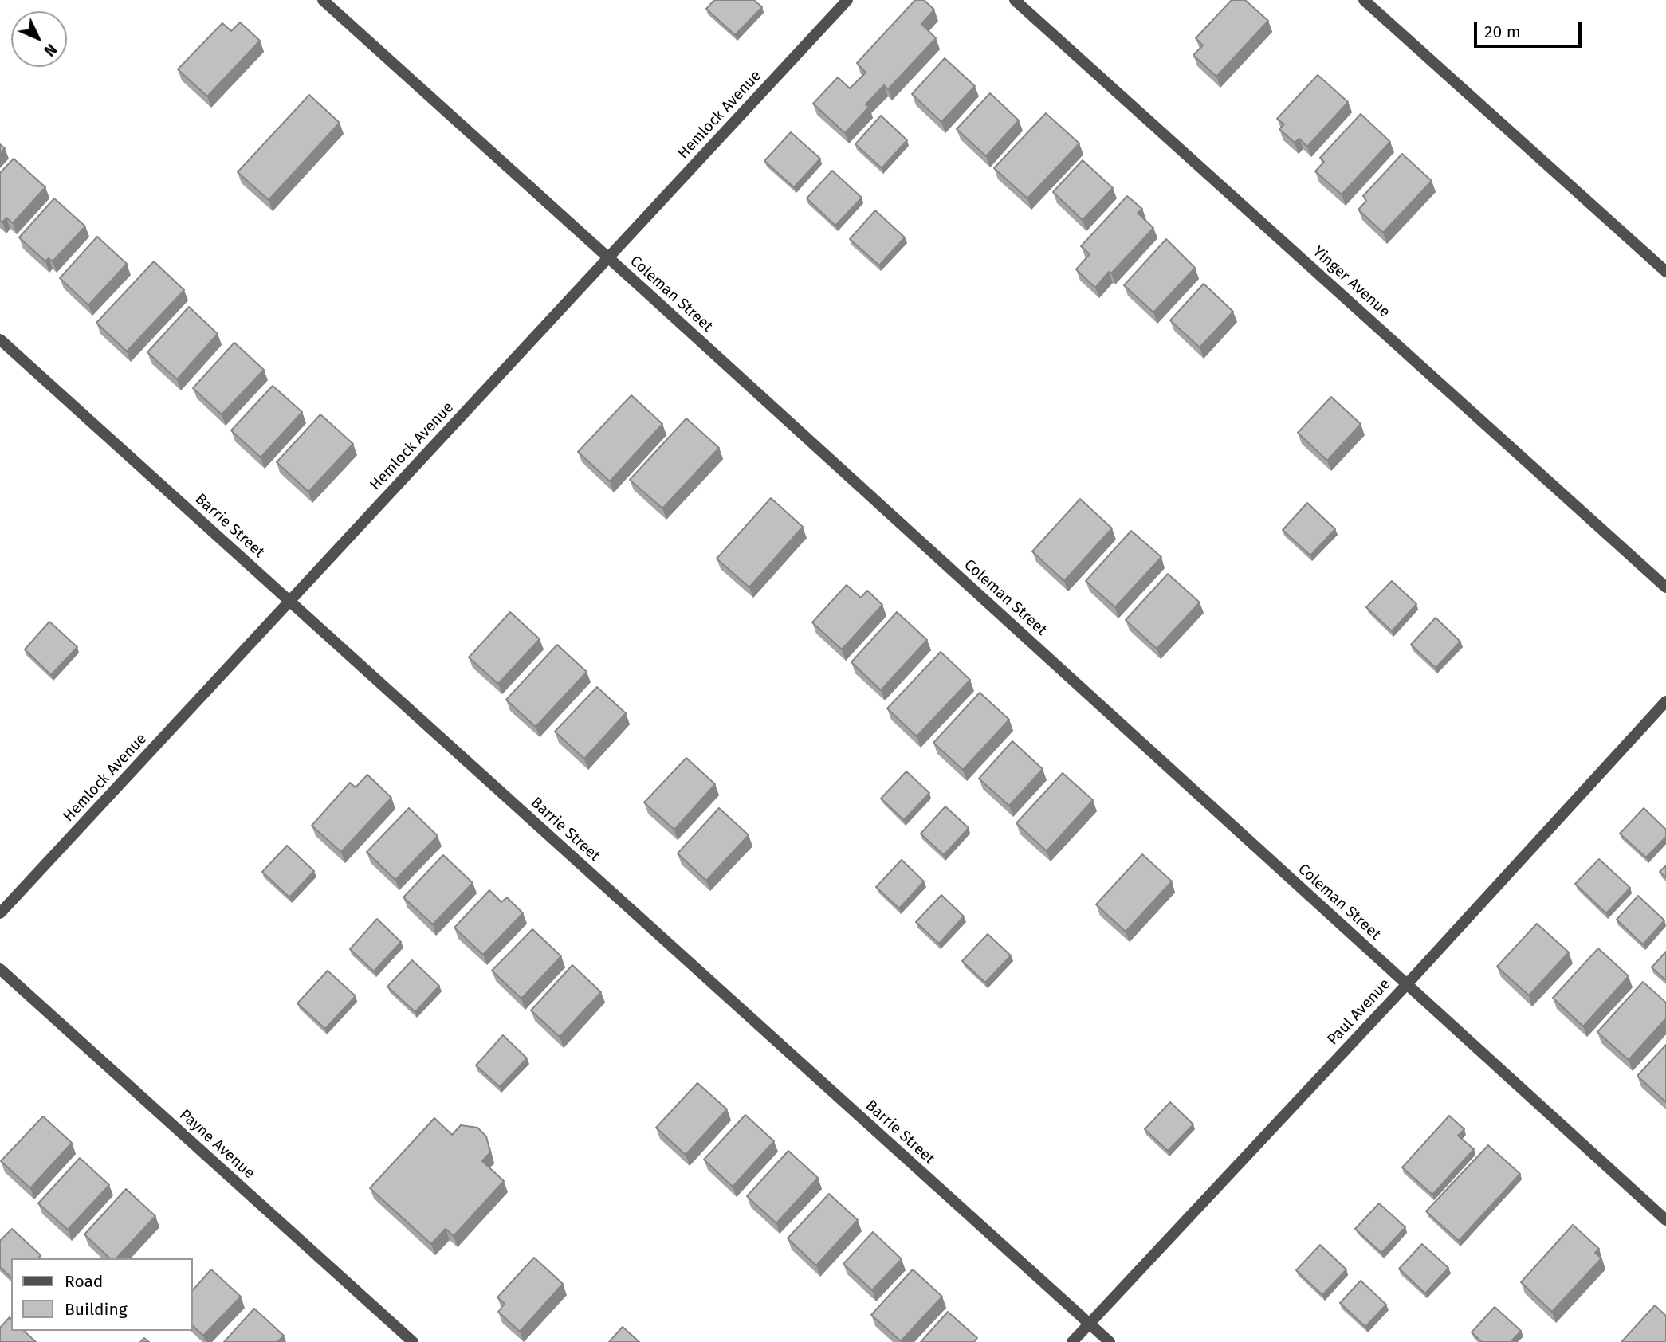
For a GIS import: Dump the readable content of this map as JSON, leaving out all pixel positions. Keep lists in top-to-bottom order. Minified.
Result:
{"streets":{"street":["Hemlock Avenue","Yinger Avenue","Coleman Street","Barrie Street","Paul Avenue","Payne Avenue"]},"crossings":[["Hemlock Avenue","Coleman Street"],["Hemlock Avenue","Barrie Street"],["Coleman Street","Paul Avenue"],["Barrie Street","Paul Avenue"]],"legend":["Road","Building"],"scale_bar":"20 m","north":"bottom right"}
